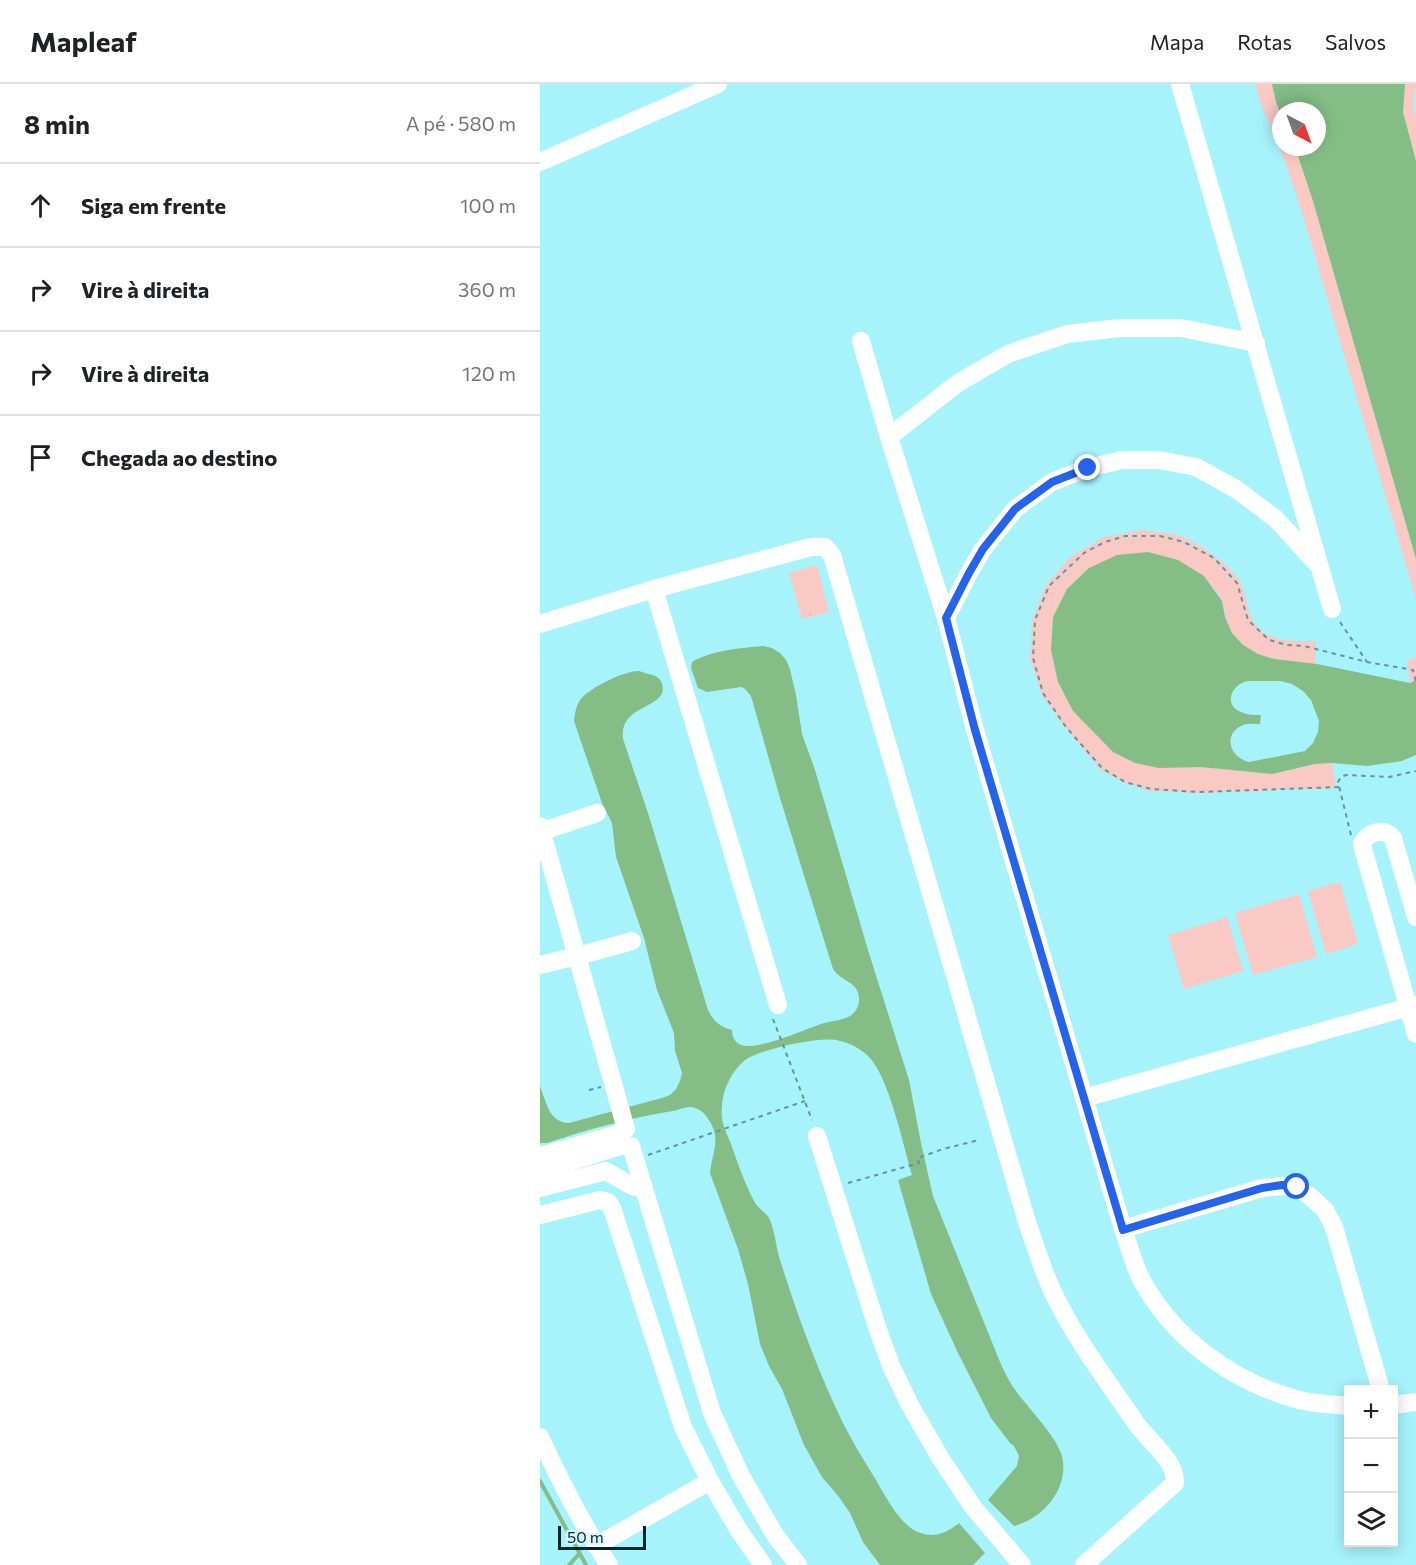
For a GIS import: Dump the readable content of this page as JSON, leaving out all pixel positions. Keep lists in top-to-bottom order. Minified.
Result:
{"scale_bar":"50 m","north":"bottom right","page":{"header":"Mapleaf","nav":["Mapa","Rotas","Salvos"],"heading":["8 min","A pé · 580 m"],"list":[["Siga em frente","100 m"],["Vire à direita","360 m"],["Vire à direita","120 m"],"Chegada ao destino"],"map_buttons":["+","−"],"scale":"50 m"}}
